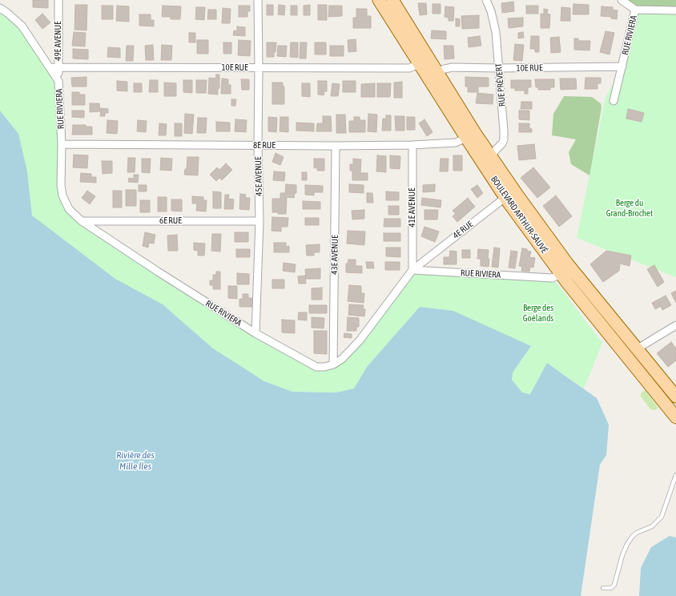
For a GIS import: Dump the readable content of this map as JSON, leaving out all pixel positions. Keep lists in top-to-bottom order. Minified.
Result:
{"streets":{"main road":["BOULEVARD ARTHUR-SAUVÉ"],"street":["RUE RIVIERA","49E AVENUE","10E RUE","RUE PRÉVERT","8E RUE","45E AVENUE","41E AVENUE","6E RUE","4E RUE","43E AVENUE"]},"crossings":[["RUE RIVIERA","49E AVENUE"],["RUE RIVIERA","10E RUE"],["RUE RIVIERA","8E RUE"],["RUE RIVIERA","45E AVENUE"],["RUE RIVIERA","41E AVENUE"],["RUE RIVIERA","BOULEVARD ARTHUR-SAUVÉ"],["RUE RIVIERA","6E RUE"],["RUE RIVIERA","4E RUE"],["RUE RIVIERA","43E AVENUE"],["49E AVENUE","10E RUE"],["10E RUE","RUE PRÉVERT"],["10E RUE","45E AVENUE"],["10E RUE","BOULEVARD ARTHUR-SAUVÉ"],["RUE PRÉVERT","BOULEVARD ARTHUR-SAUVÉ"],["8E RUE","45E AVENUE"],["8E RUE","41E AVENUE"],["8E RUE","BOULEVARD ARTHUR-SAUVÉ"],["8E RUE","43E AVENUE"],["45E AVENUE","6E RUE"],["41E AVENUE","4E RUE"],["BOULEVARD ARTHUR-SAUVÉ","4E RUE"]],"water":["Rivière des Mille Îles"],"parks":["Berge du Grand-Brochet","Berge des Goélands"]}
